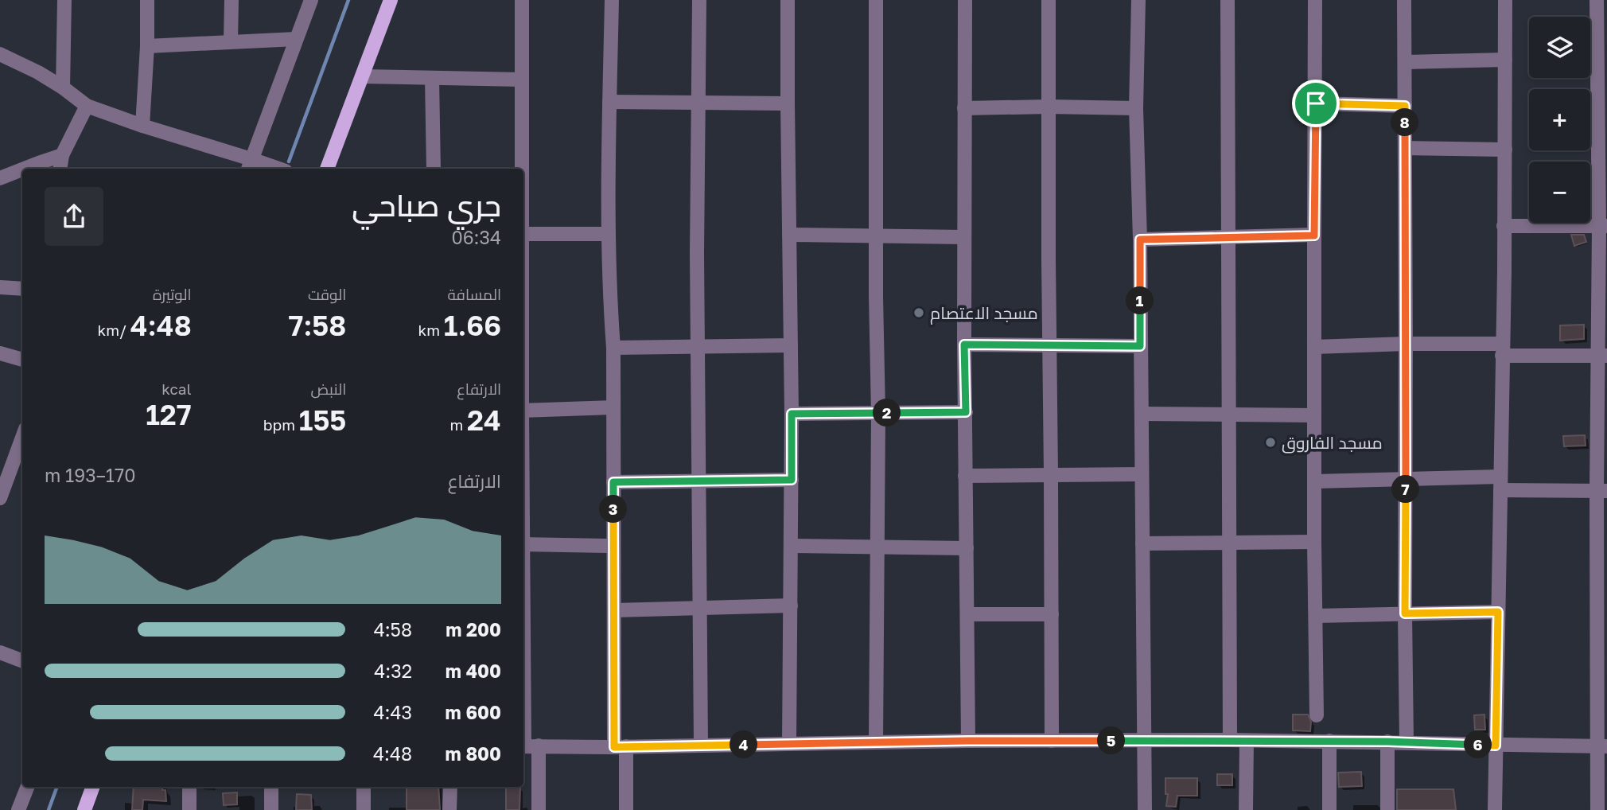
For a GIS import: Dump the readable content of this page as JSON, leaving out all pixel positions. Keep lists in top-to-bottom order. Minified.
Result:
{"places":["مسجد الاعتصام","مسجد الفاروق"],"page":{"map_buttons":["+","−"],"pins":["8","1","2","7","3","5","4","6"],"heading":["جري صباحي","06:34"],"stats":[["المسافة","1.66 km"],["الوقت","7:58"],["الوتيرة","4:48 /km"],["الارتفاع","24 m"],["النبض","155 bpm"],["kcal","127"]],"chart":["الارتفاع","170–193 m"],"list":[{"name":"200 m","note":"4:58"},{"name":"400 m","note":"4:32"},{"name":"600 m","note":"4:43"},{"name":"800 m","note":"4:48"}]}}
